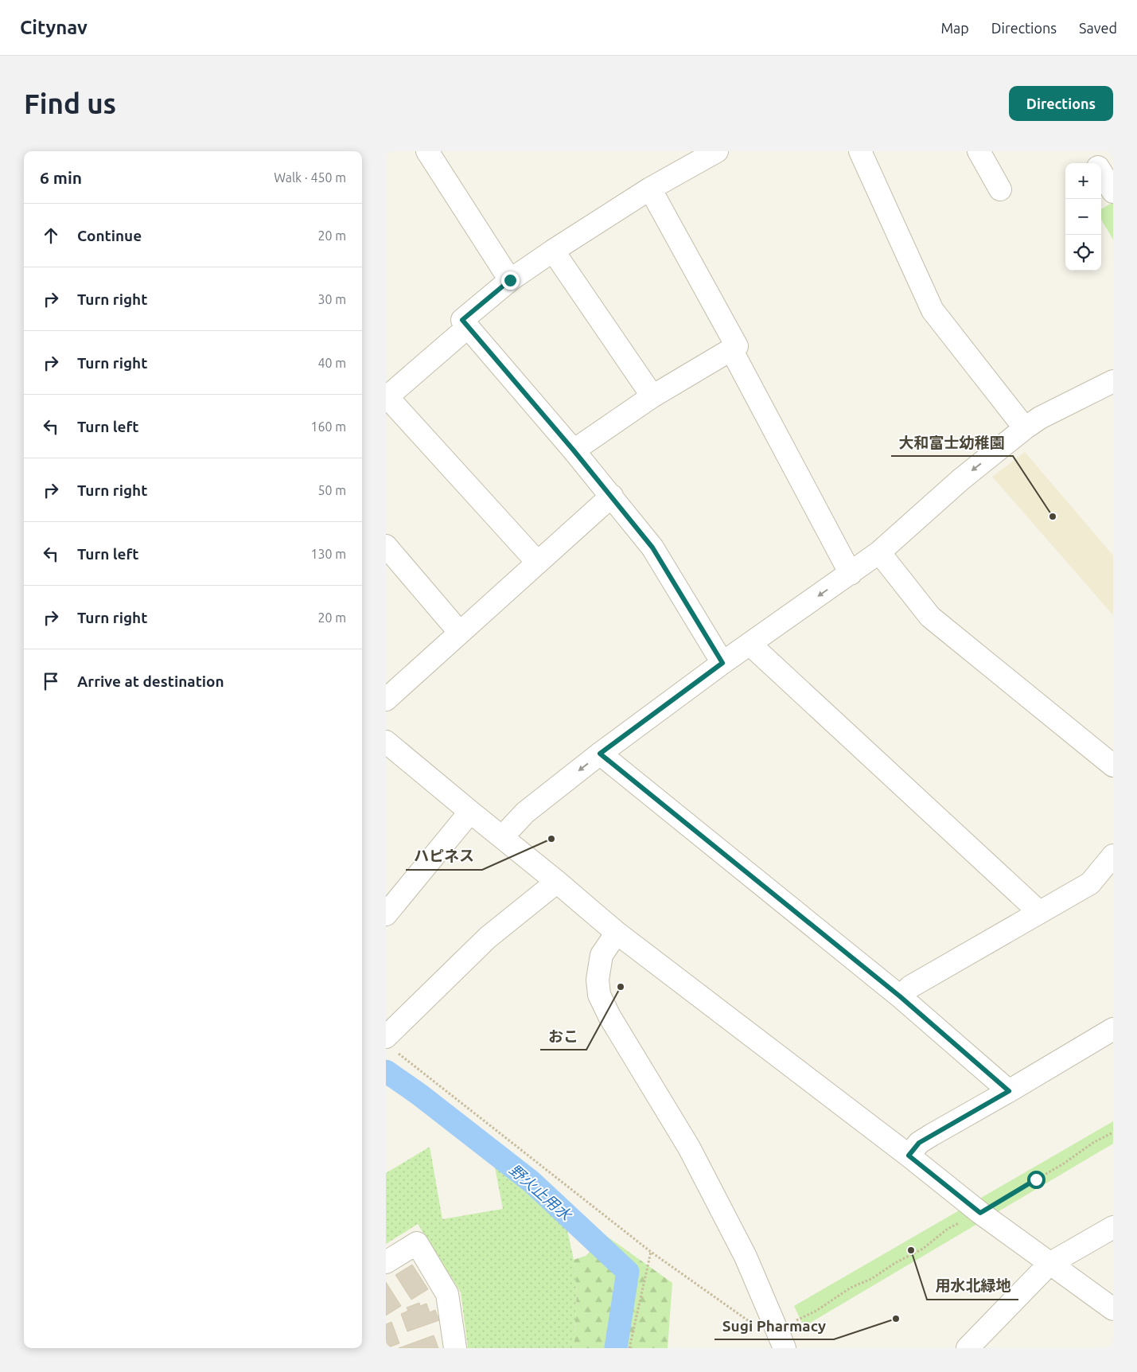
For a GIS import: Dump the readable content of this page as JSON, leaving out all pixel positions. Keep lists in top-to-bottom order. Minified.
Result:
{"water":["野火止用水"],"places":["大和富士幼稚園","ハピネス","おこ","用水北緑地","Sugi Pharmacy"],"page":{"header":"Citynav","nav":["Map","Directions","Saved"],"buttons":"Directions","title":"Find us","heading":["6 min","Walk · 450 m"],"map_buttons":["+","−"],"list":[["Continue","20 m"],["Turn right","30 m"],["Turn right","40 m"],["Turn left","160 m"],["Turn right","50 m"],["Turn left","130 m"],["Turn right","20 m"],"Arrive at destination"]}}
